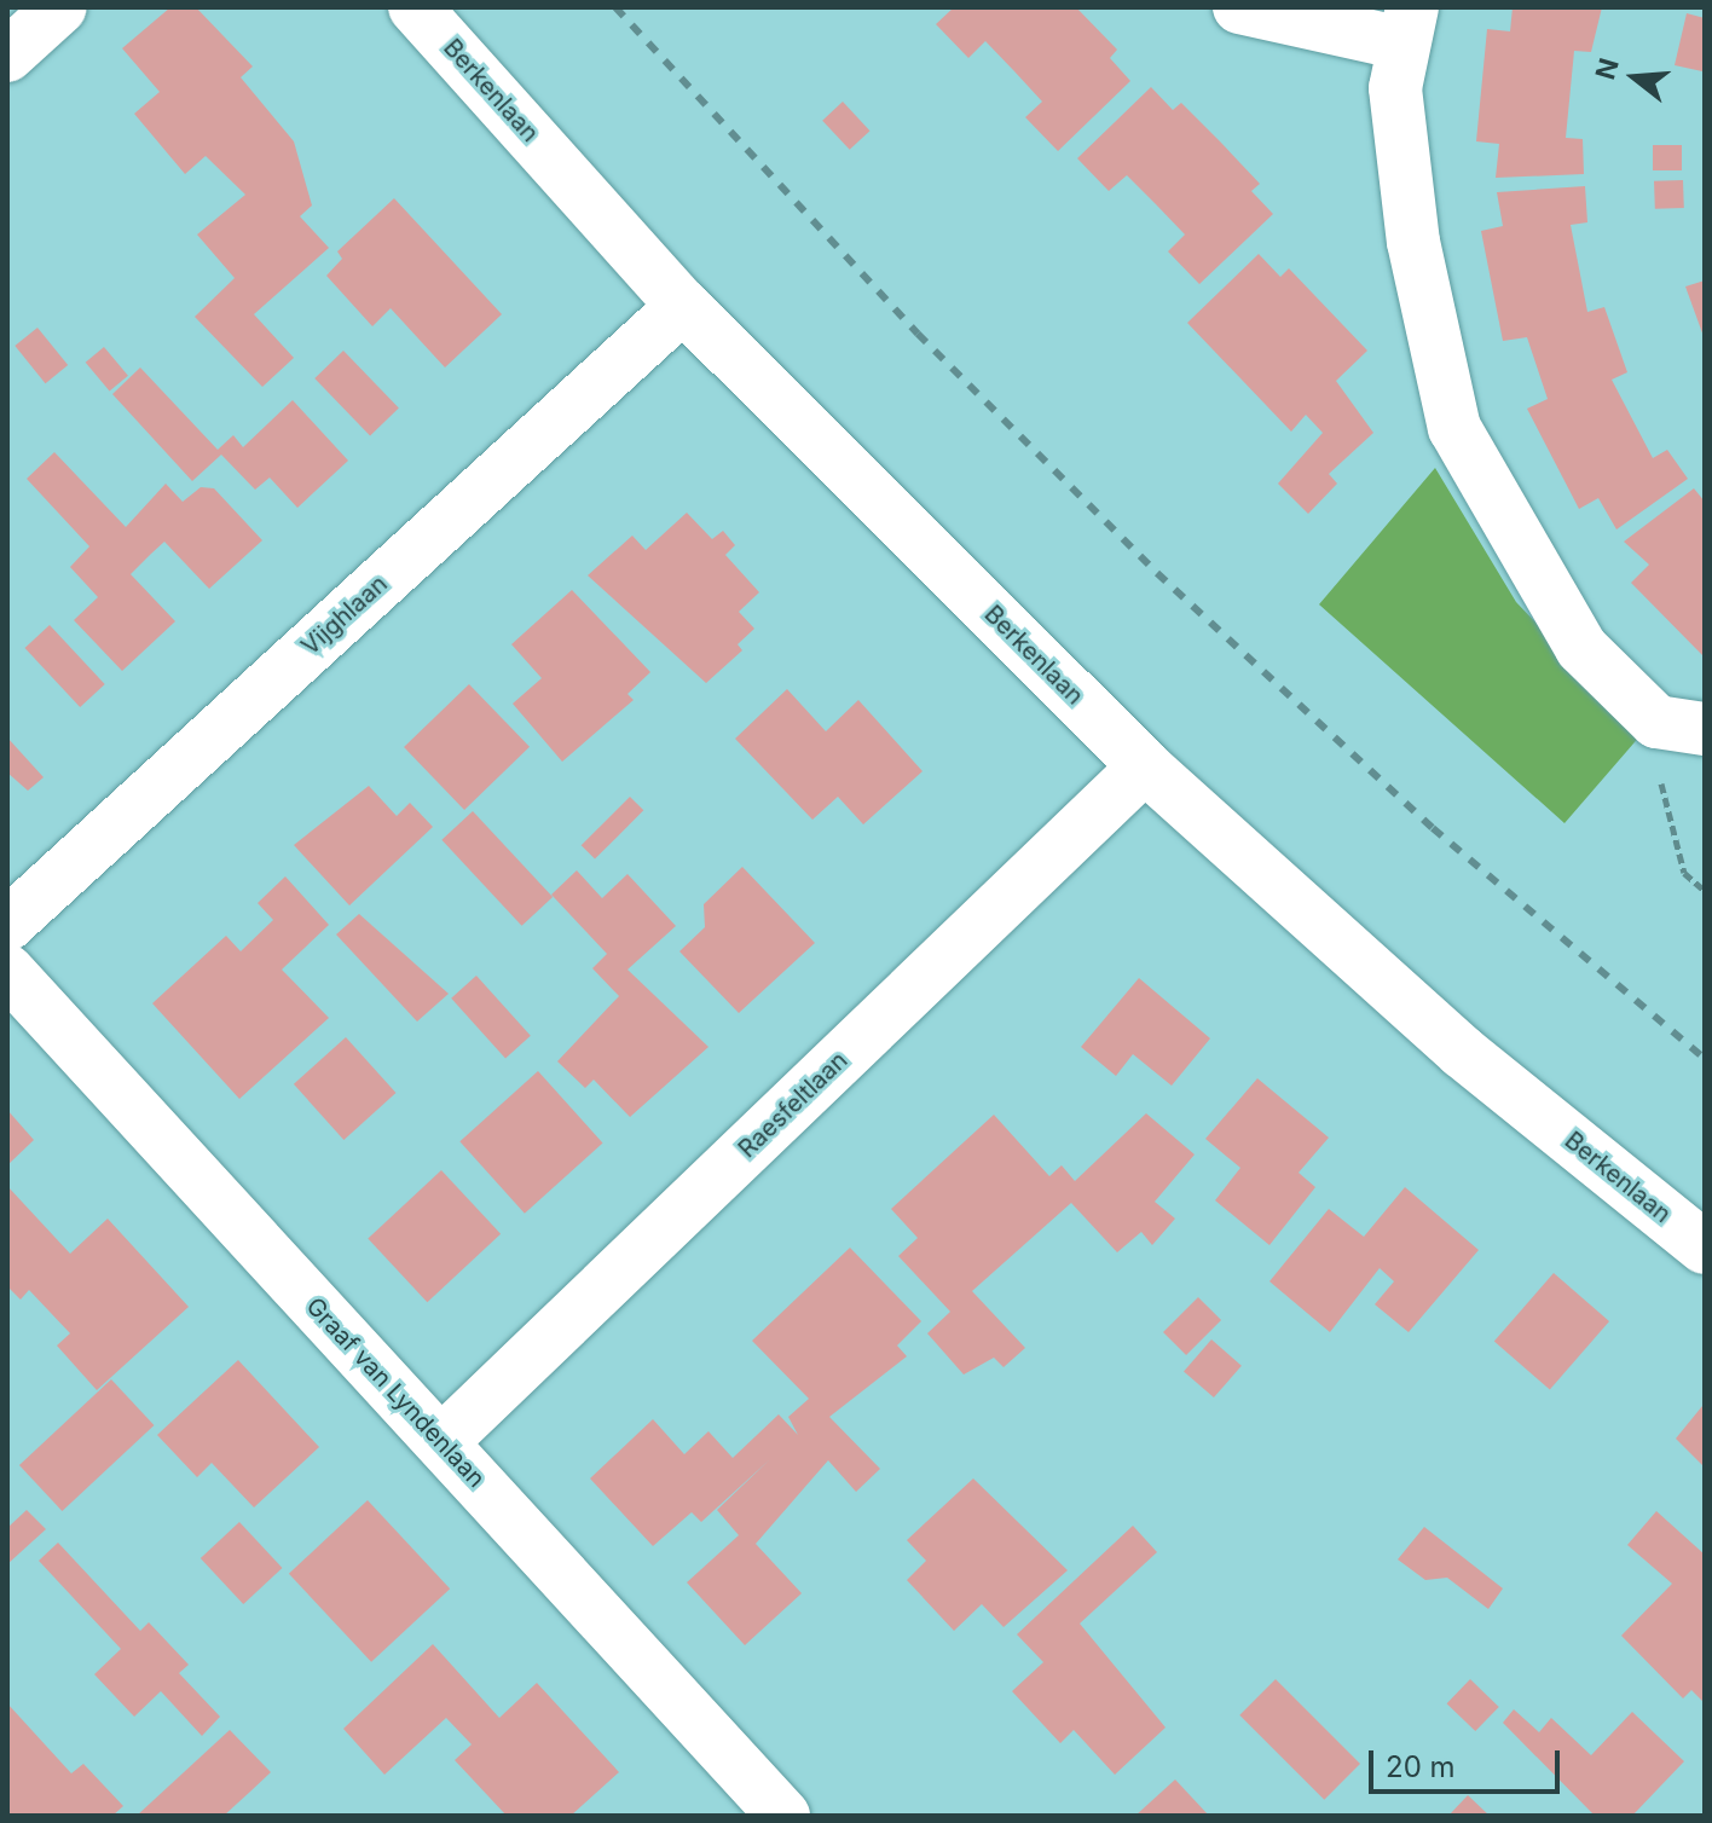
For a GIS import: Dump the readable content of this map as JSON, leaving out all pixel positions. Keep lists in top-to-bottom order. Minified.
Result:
{"streets":{"street":["Berkenlaan","Vijghlaan","Raesfeltlaan","Graaf van Lyndenlaan"]},"crossings":[["Berkenlaan","Vijghlaan"],["Berkenlaan","Raesfeltlaan"],["Raesfeltlaan","Graaf van Lyndenlaan"]],"scale_bar":"20 m","north":"left"}
